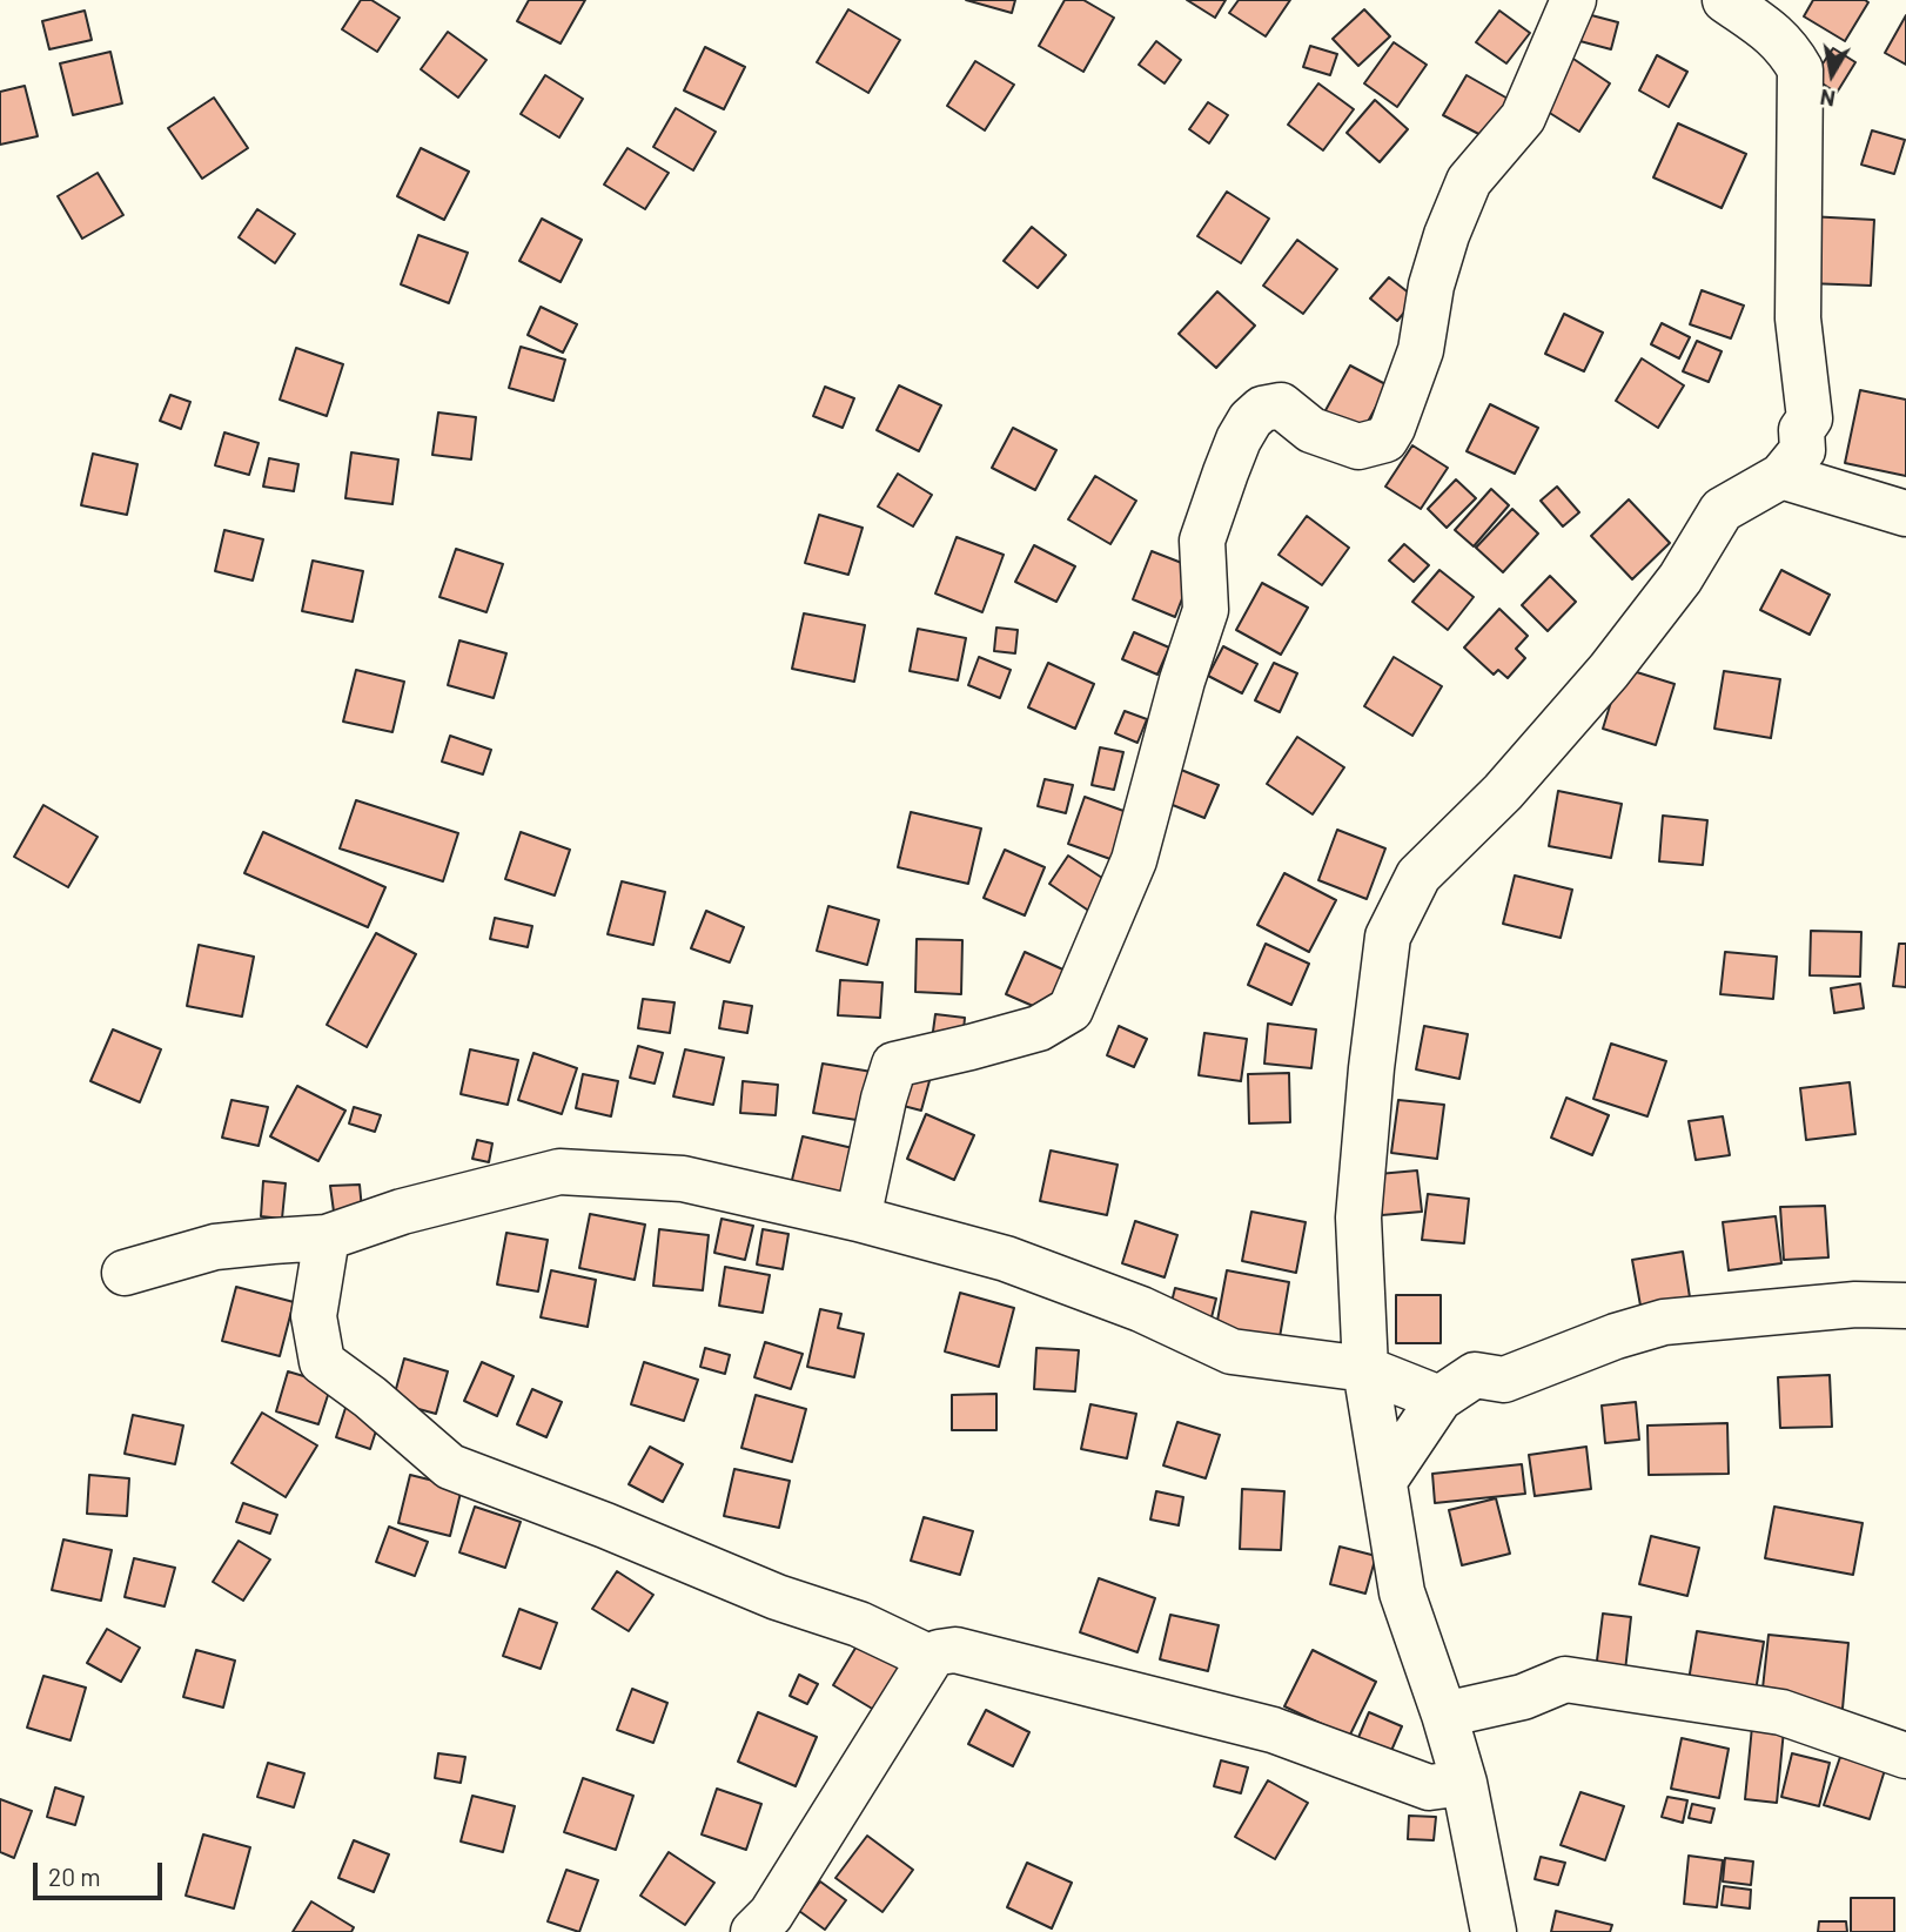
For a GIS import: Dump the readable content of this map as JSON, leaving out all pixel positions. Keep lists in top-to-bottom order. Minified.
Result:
{"scale_bar":"20 m","north":"bottom"}
